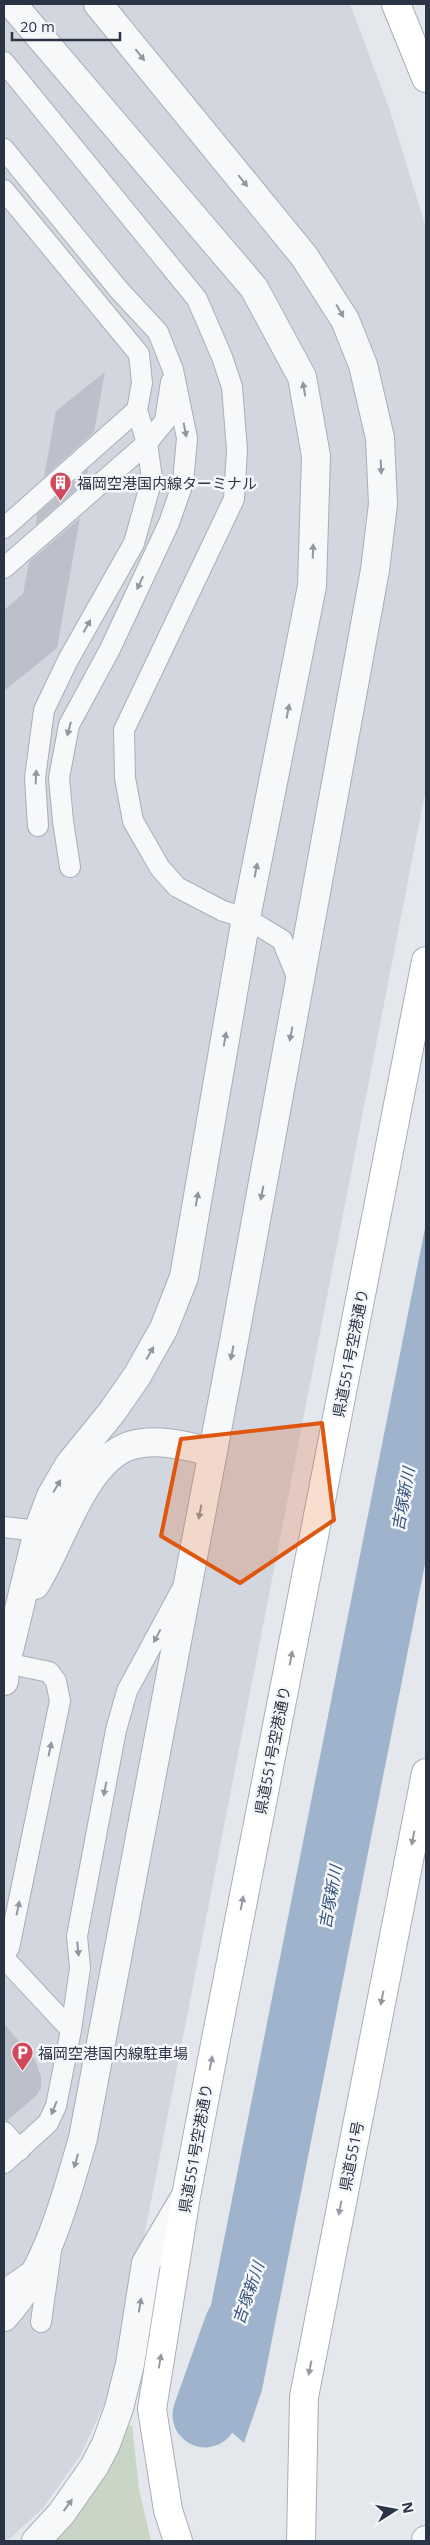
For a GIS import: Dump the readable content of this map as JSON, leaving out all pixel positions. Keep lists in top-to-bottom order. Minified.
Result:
{"streets":{"main road":["県道551号空港通り","県道551号"]},"one_way":["県道551号空港通り","県道551号"],"water":["吉塚新川"],"places":{"building":["福岡空港国内線ターミナル"],"parking":["福岡空港国内線駐車場"]},"scale_bar":"20 m","north":"right"}
